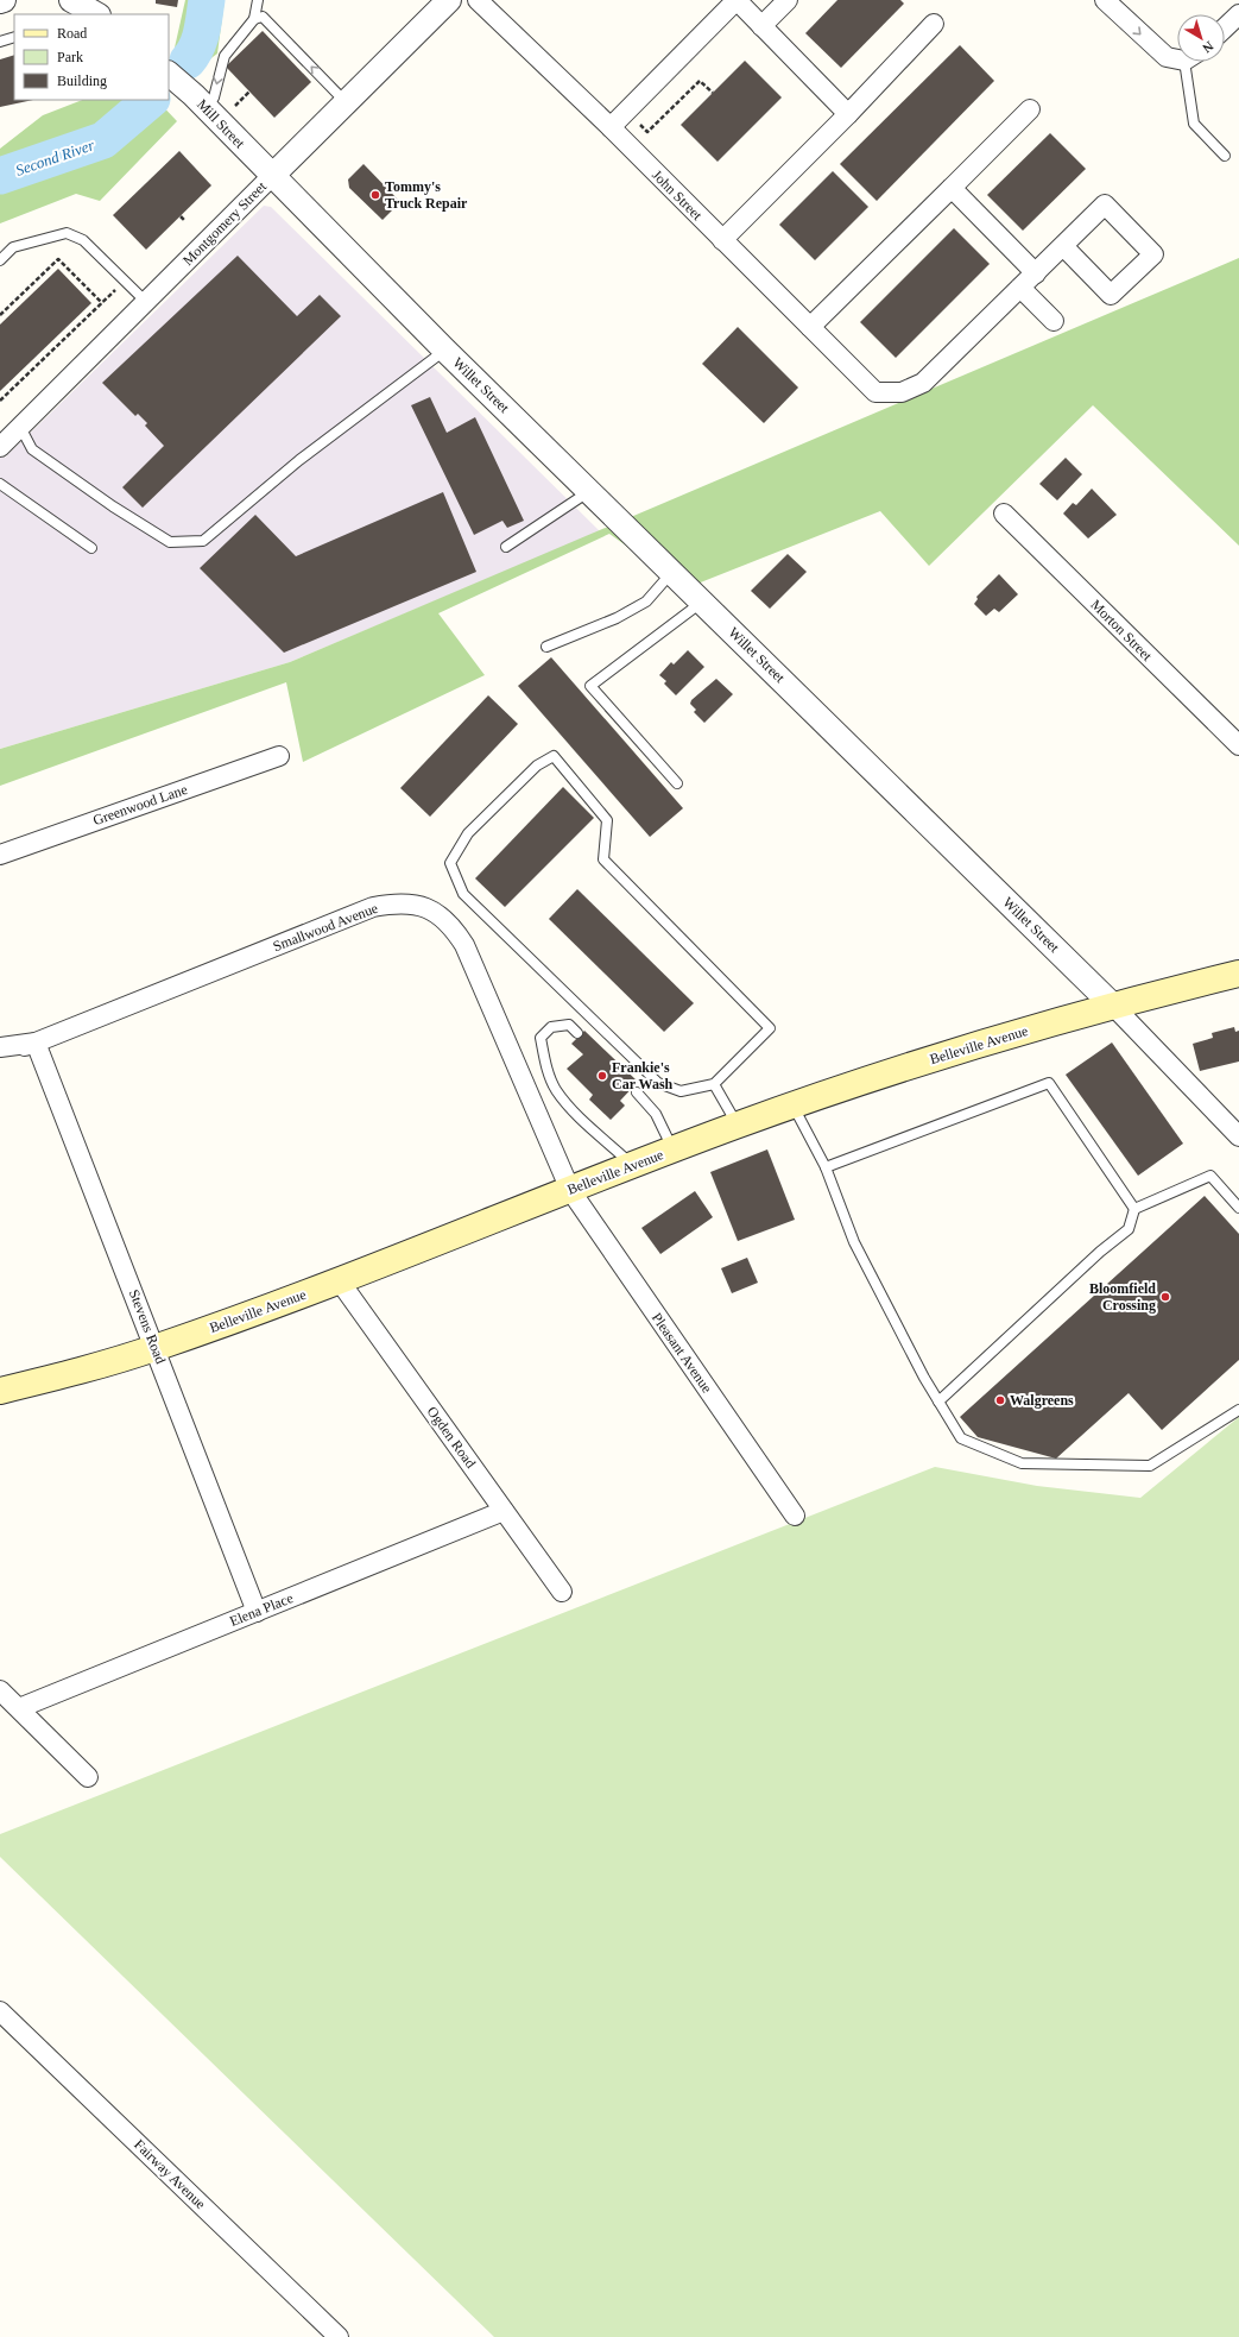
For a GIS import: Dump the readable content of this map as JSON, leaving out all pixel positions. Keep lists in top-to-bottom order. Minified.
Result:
{"streets":{"main road":["Belleville Avenue"],"street":["Mill Street","John Street","Montgomery Street","Willet Street","Morton Street","Greenwood Lane","Smallwood Avenue","Stevens Road","Pleasant Avenue","Ogden Road","Elena Place","Fairway Avenue"]},"crossings":[["Mill Street","Montgomery Street"],["Mill Street","Willet Street"],["Montgomery Street","Willet Street"],["Willet Street","Belleville Avenue"],["Smallwood Avenue","Belleville Avenue"],["Smallwood Avenue","Stevens Road"],["Smallwood Avenue","Pleasant Avenue"],["Belleville Avenue","Stevens Road"],["Belleville Avenue","Pleasant Avenue"],["Belleville Avenue","Ogden Road"],["Stevens Road","Elena Place"],["Ogden Road","Elena Place"]],"water":["Second River"],"places":["Tommy's Truck Repair","Frankie's Car Wash","Bloomfield Crossing","Walgreens"],"legend":["Road","Park","Building"],"north":"bottom right"}
